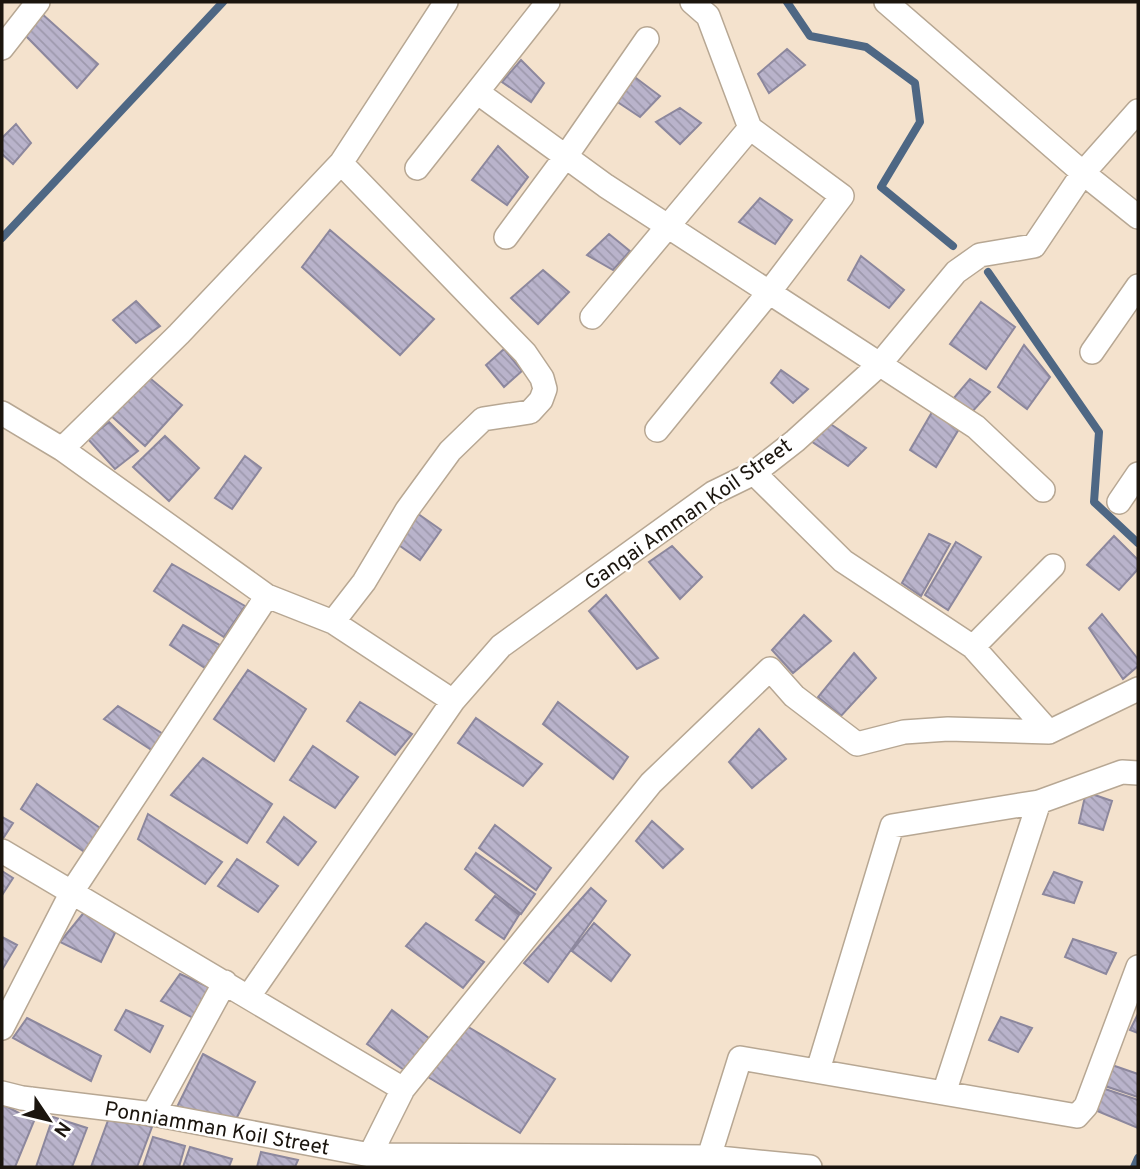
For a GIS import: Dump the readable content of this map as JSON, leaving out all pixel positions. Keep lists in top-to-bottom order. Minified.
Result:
{"streets":{"street":["Gangai Amman Koil Street","Ponniamman Koil Street"]},"north":"bottom right"}
